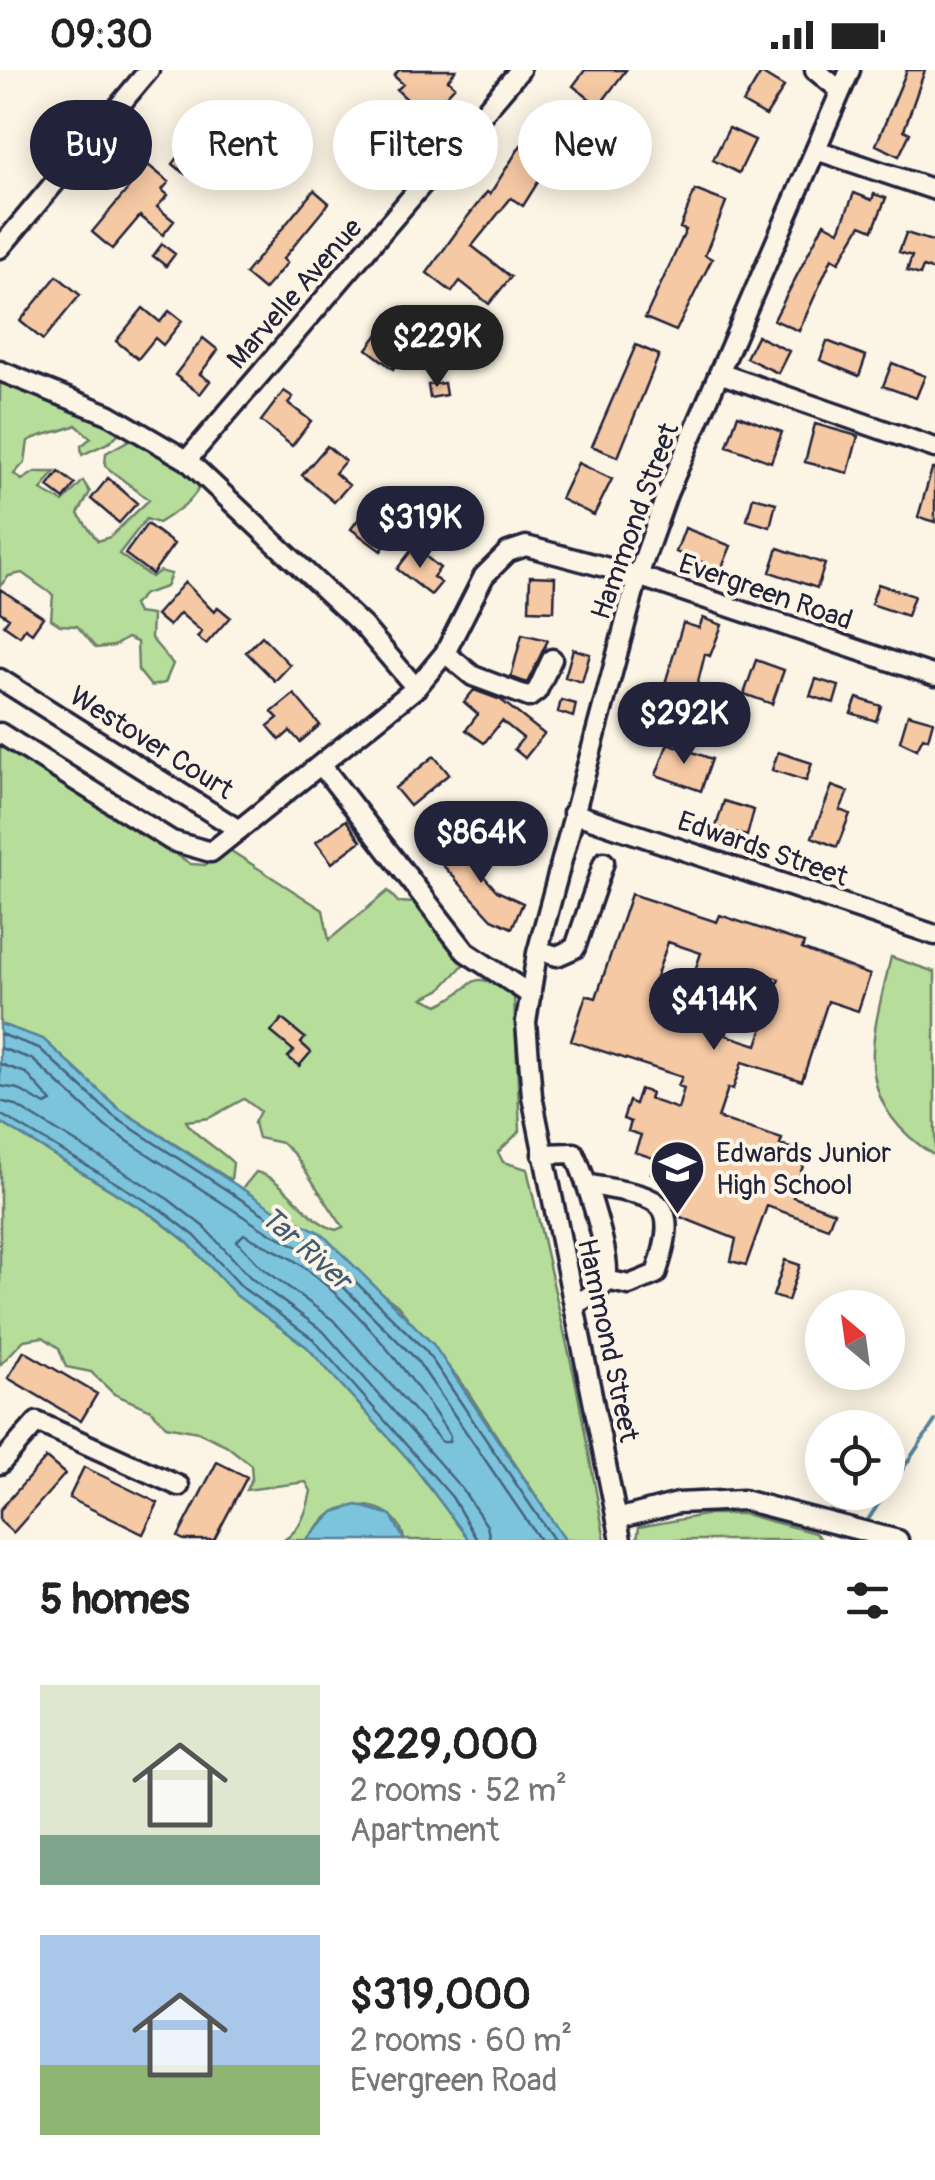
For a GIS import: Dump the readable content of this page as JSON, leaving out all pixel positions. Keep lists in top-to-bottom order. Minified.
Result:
{"streets":{"street":["Marvelle Avenue","Hammond Street","Evergreen Road","Westover Court","Edwards Street"]},"crossings":[["Hammond Street","Evergreen Road"],["Hammond Street","Edwards Street"],["Evergreen Road","Westover Court"]],"water":["Tar River"],"places":{"school or university":["Edwards Junior High School"]},"north":"top left","page":{"status":"09:30","chip":["Buy","Rent","Filters","New"],"price":["$229K","$319K","$292K","$864K","$414K"],"heading":"5 homes","list":[{"name":"$229,000","note":"2 rooms · 52 m² · Apartment"},{"name":"$319,000","note":"2 rooms · 60 m² · Evergreen Road"}]}}
